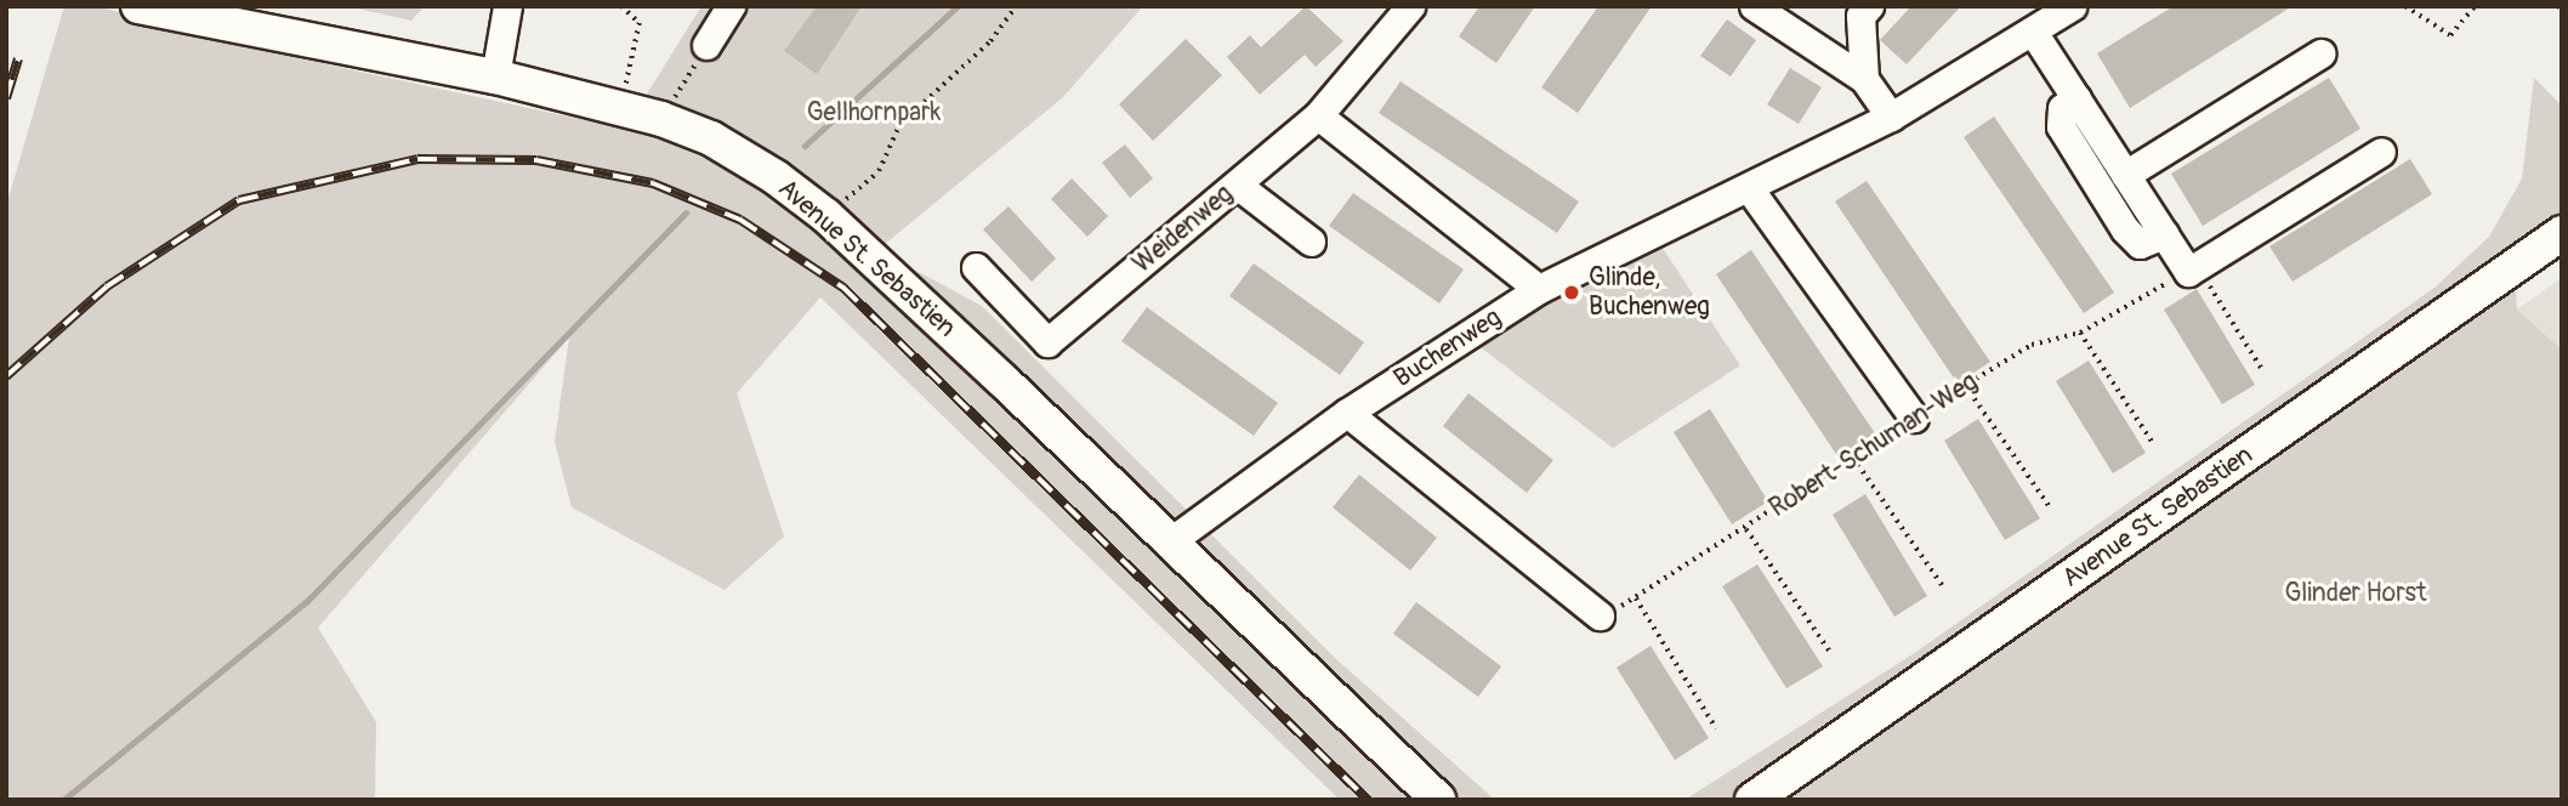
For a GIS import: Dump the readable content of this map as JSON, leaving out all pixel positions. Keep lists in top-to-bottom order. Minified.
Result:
{"streets":{"main road":["Avenue St. Sebastien"],"street":["Weidenweg","Buchenweg"],"path":["Robert-Schuman-Weg"]},"crossings":[["Avenue St. Sebastien","Buchenweg"]],"parks":["Gellhornpark","Glinder Horst"],"places":["Glinde, Buchenweg"]}
